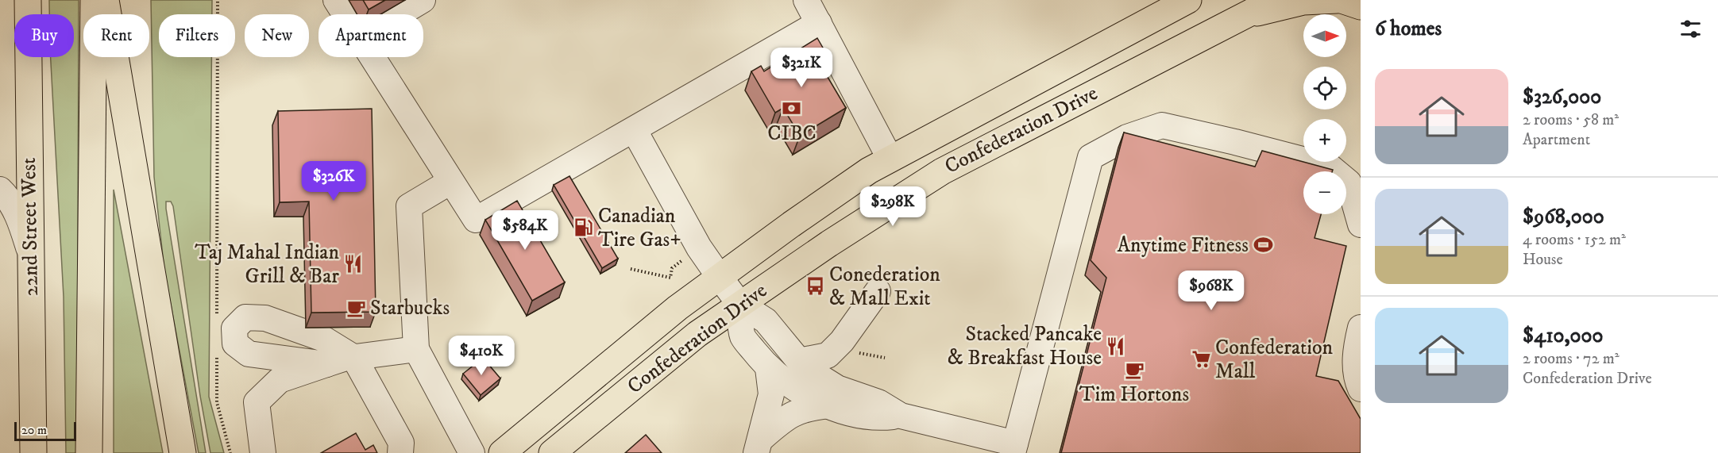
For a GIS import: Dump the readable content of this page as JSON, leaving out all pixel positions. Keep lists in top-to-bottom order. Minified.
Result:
{"streets":{"main road":["Confederation Drive","22nd Street West"]},"places":{"bank":["CIBC"],"fuel station":["Canadian Tire Gas+"],"sports":["Anytime Fitness"],"restaurant":["Taj Mahal Indian Grill & Bar","Stacked Pancake & Breakfast House"],"bus stop":["Conederation & Mall Exit"],"cafe":["Starbucks","Tim Hortons"],"supermarket":["Confederation Mall"]},"scale_bar":"20 m","north":"right","page":{"heading":"6 homes","map_buttons":["+","−"],"chip":["Buy","Rent","Filters","New","Apartment"],"price":["$321K","$326K","$298K","$584K","$968K","$410K"],"list":[{"name":"$326,000","note":"2 rooms · 58 m² · Apartment"},{"name":"$968,000","note":"4 rooms · 152 m² · House"},{"name":"$410,000","note":"2 rooms · 72 m² · Confederation Drive"}],"scale":"20 m"}}
